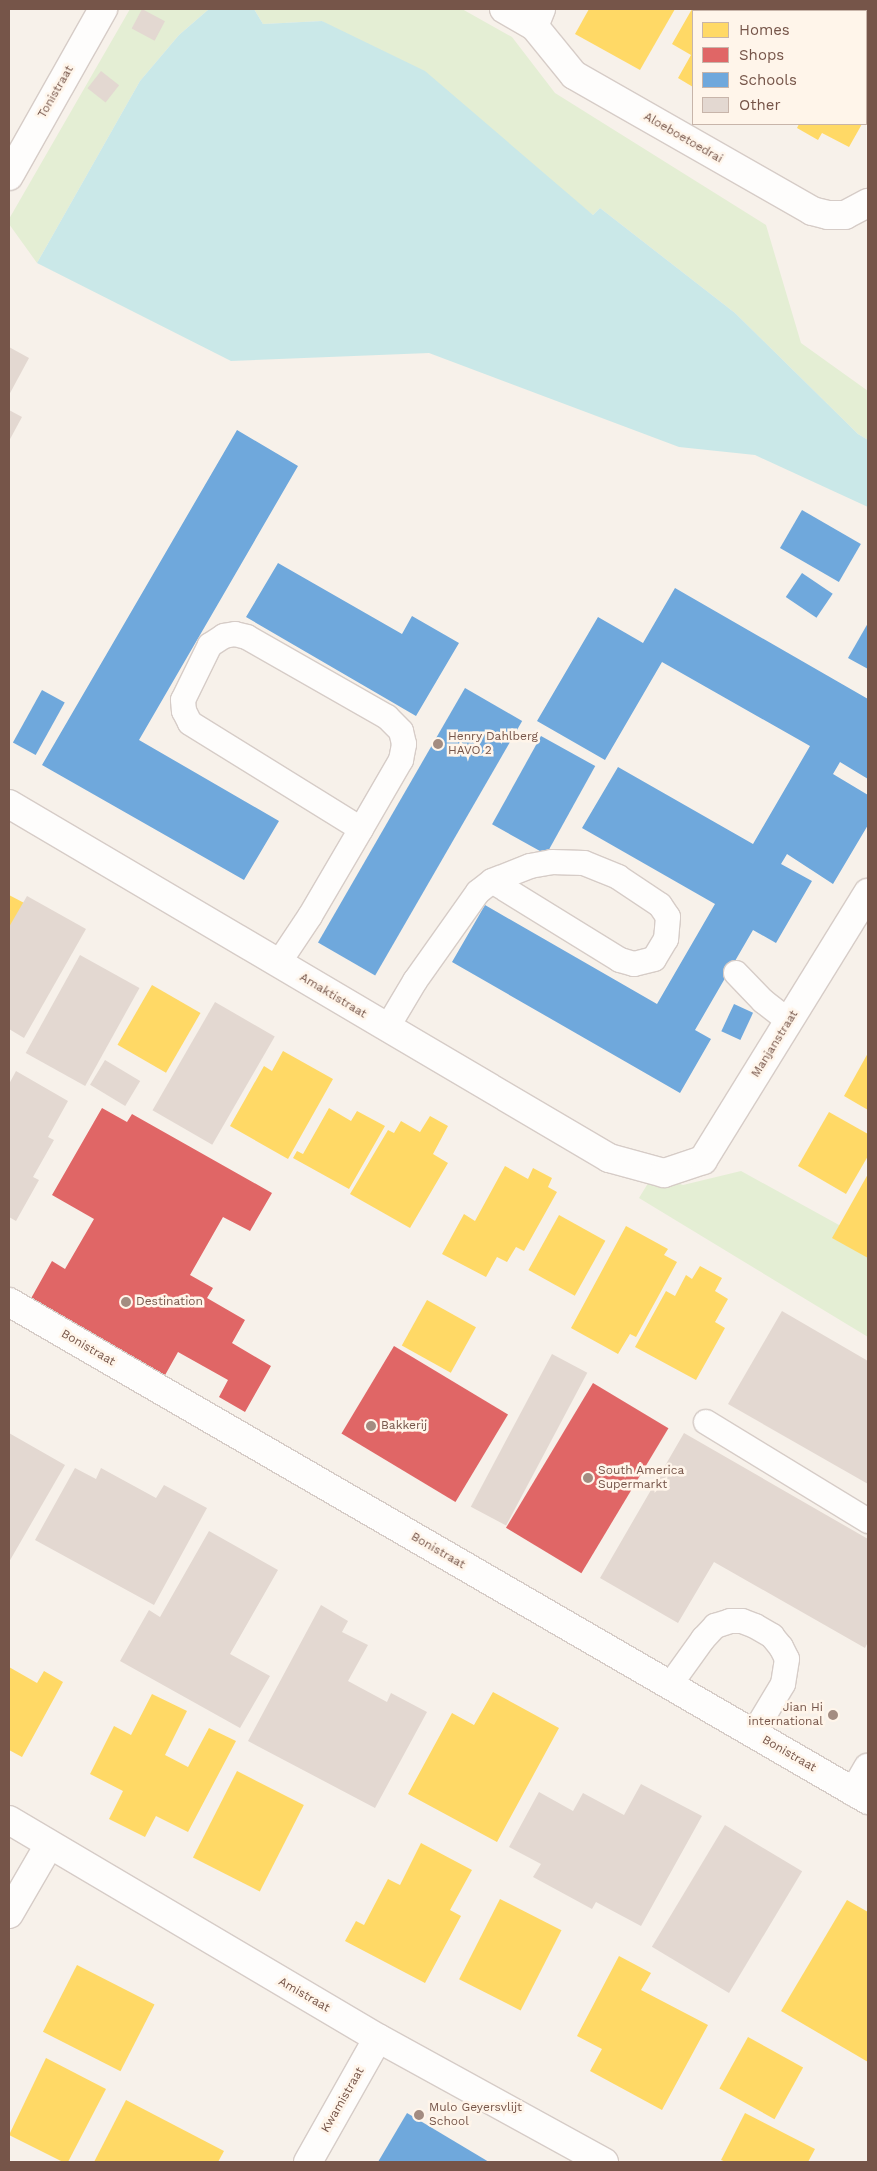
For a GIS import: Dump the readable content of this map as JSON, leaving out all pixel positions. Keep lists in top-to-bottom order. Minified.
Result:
{"streets":{"street":["Tonistraat","Aloeboetoedrai","Amaktistraat","Manjanstraat","Bonistraat","Amistraat","Kwamistraat"]},"crossings":[["Amaktistraat","Manjanstraat"],["Amistraat","Kwamistraat"]],"places":["Henry Dahlberg HAVO 2","Destination","Bakkerij","South America Supermarkt","Jian Hi international","Mulo Geyersvlijt School"],"legend":["Homes","Shops","Schools","Other"]}
